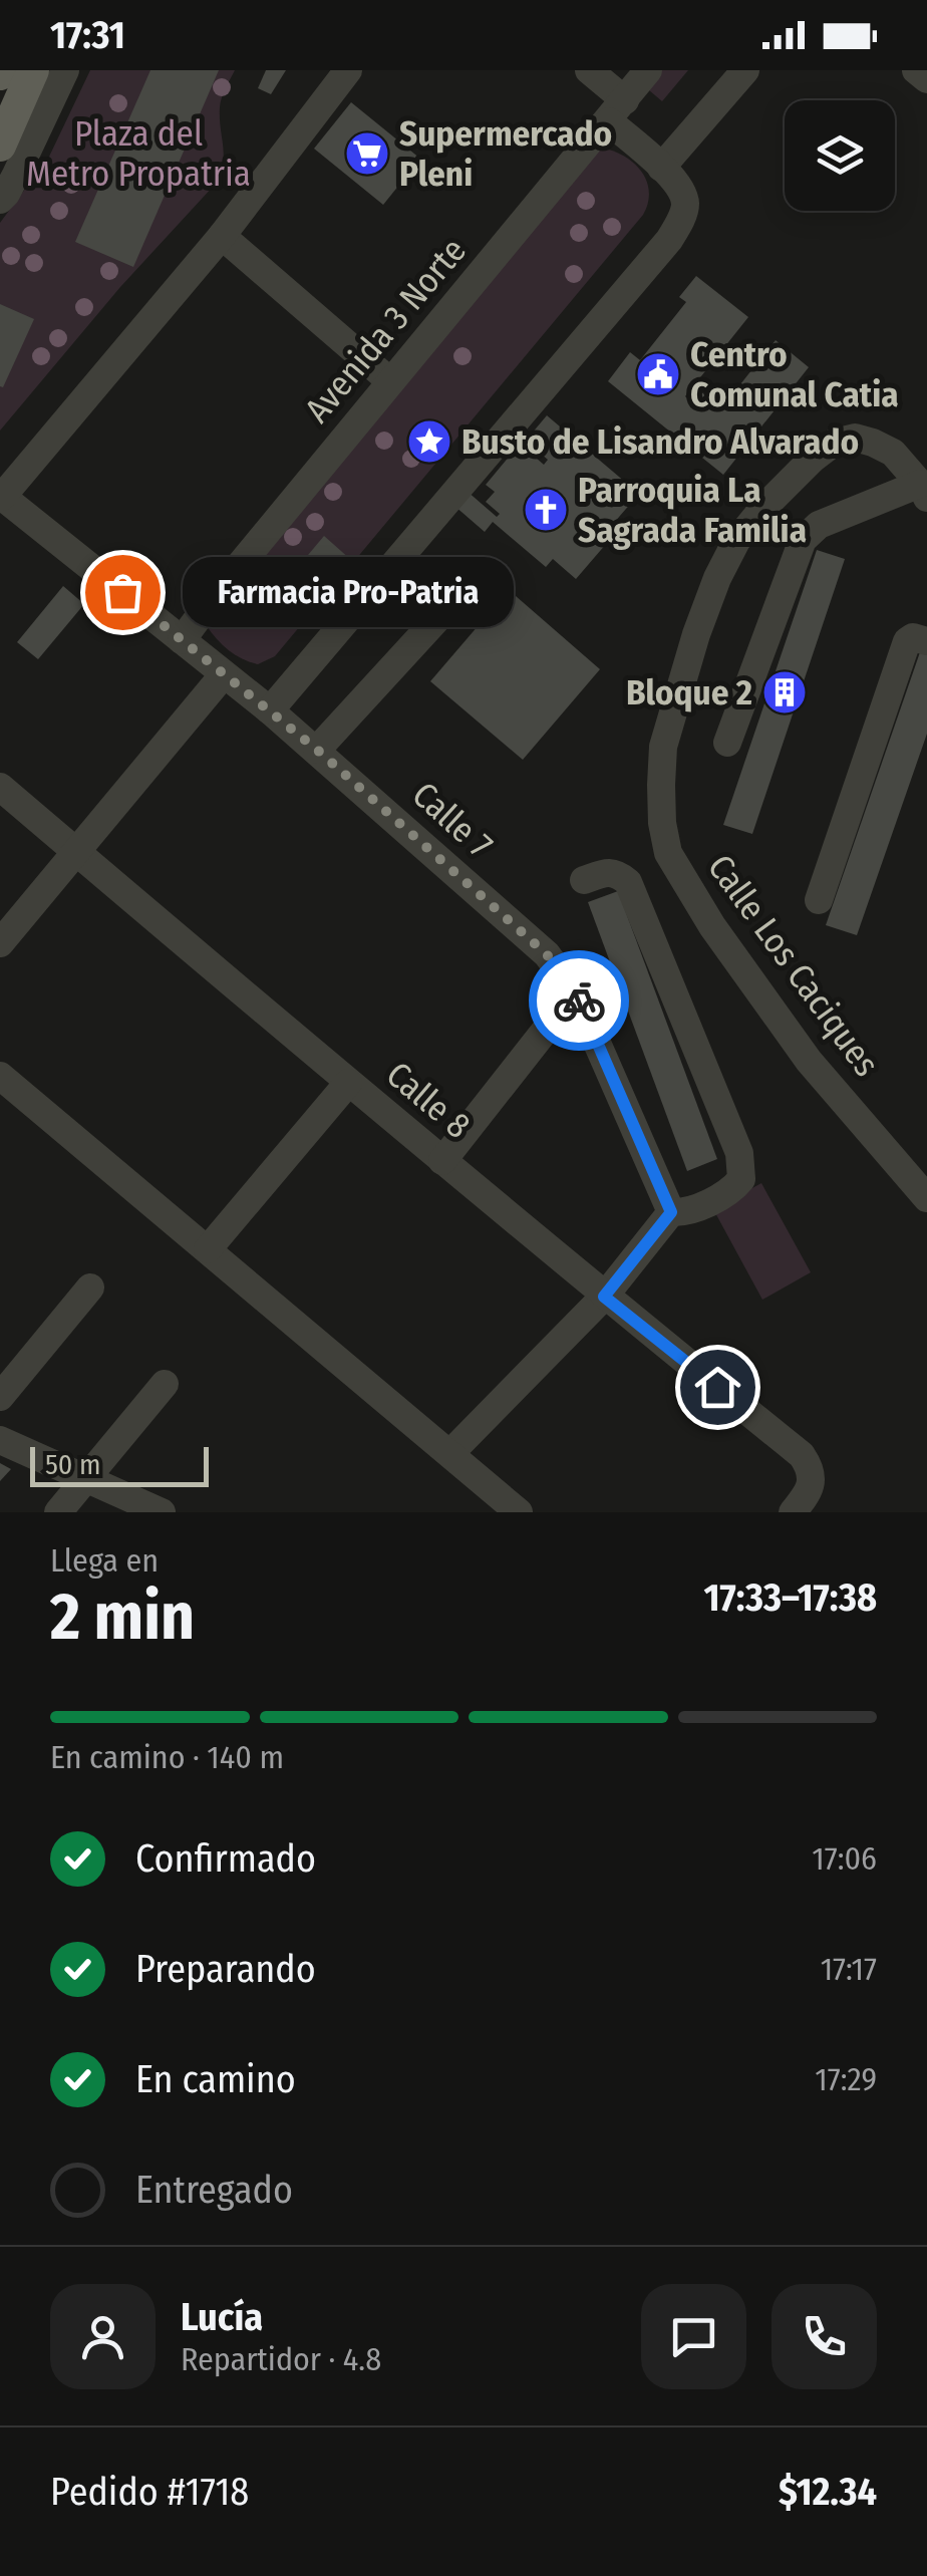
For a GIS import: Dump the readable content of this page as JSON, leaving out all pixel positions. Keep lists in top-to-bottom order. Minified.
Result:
{"streets":{"street":["Avenida 3 Norte","Calle 7","Calle Los Caciques","Calle 8"]},"crossings":[["Avenida 3 Norte","Calle 7"]],"parks":["Plaza del Metro Propatria"],"places":{"supermarket":["Supermercado Pleni"],"public building":["Centro Comunal Catia"],"place":["Busto de Lisandro Alvarado"],"church":["Parroquia La Sagrada Familia"],"other":["Farmacia Pro-Patria"],"building":["Bloque 2"]},"scale_bar":"50 m","page":{"status":"17:31","bubble":"Farmacia Pro-Patria","scale":"50 m","heading":["2 min","Llega en","17:33–17:38"],"panel":["Lucía","Repartidor · 4.8","Pedido #1718","$12.34"],"bar":"En camino · 140 m","list":[["Confirmado","17:06"],["Preparando","17:17"],["En camino","17:29"],"Entregado"]}}
